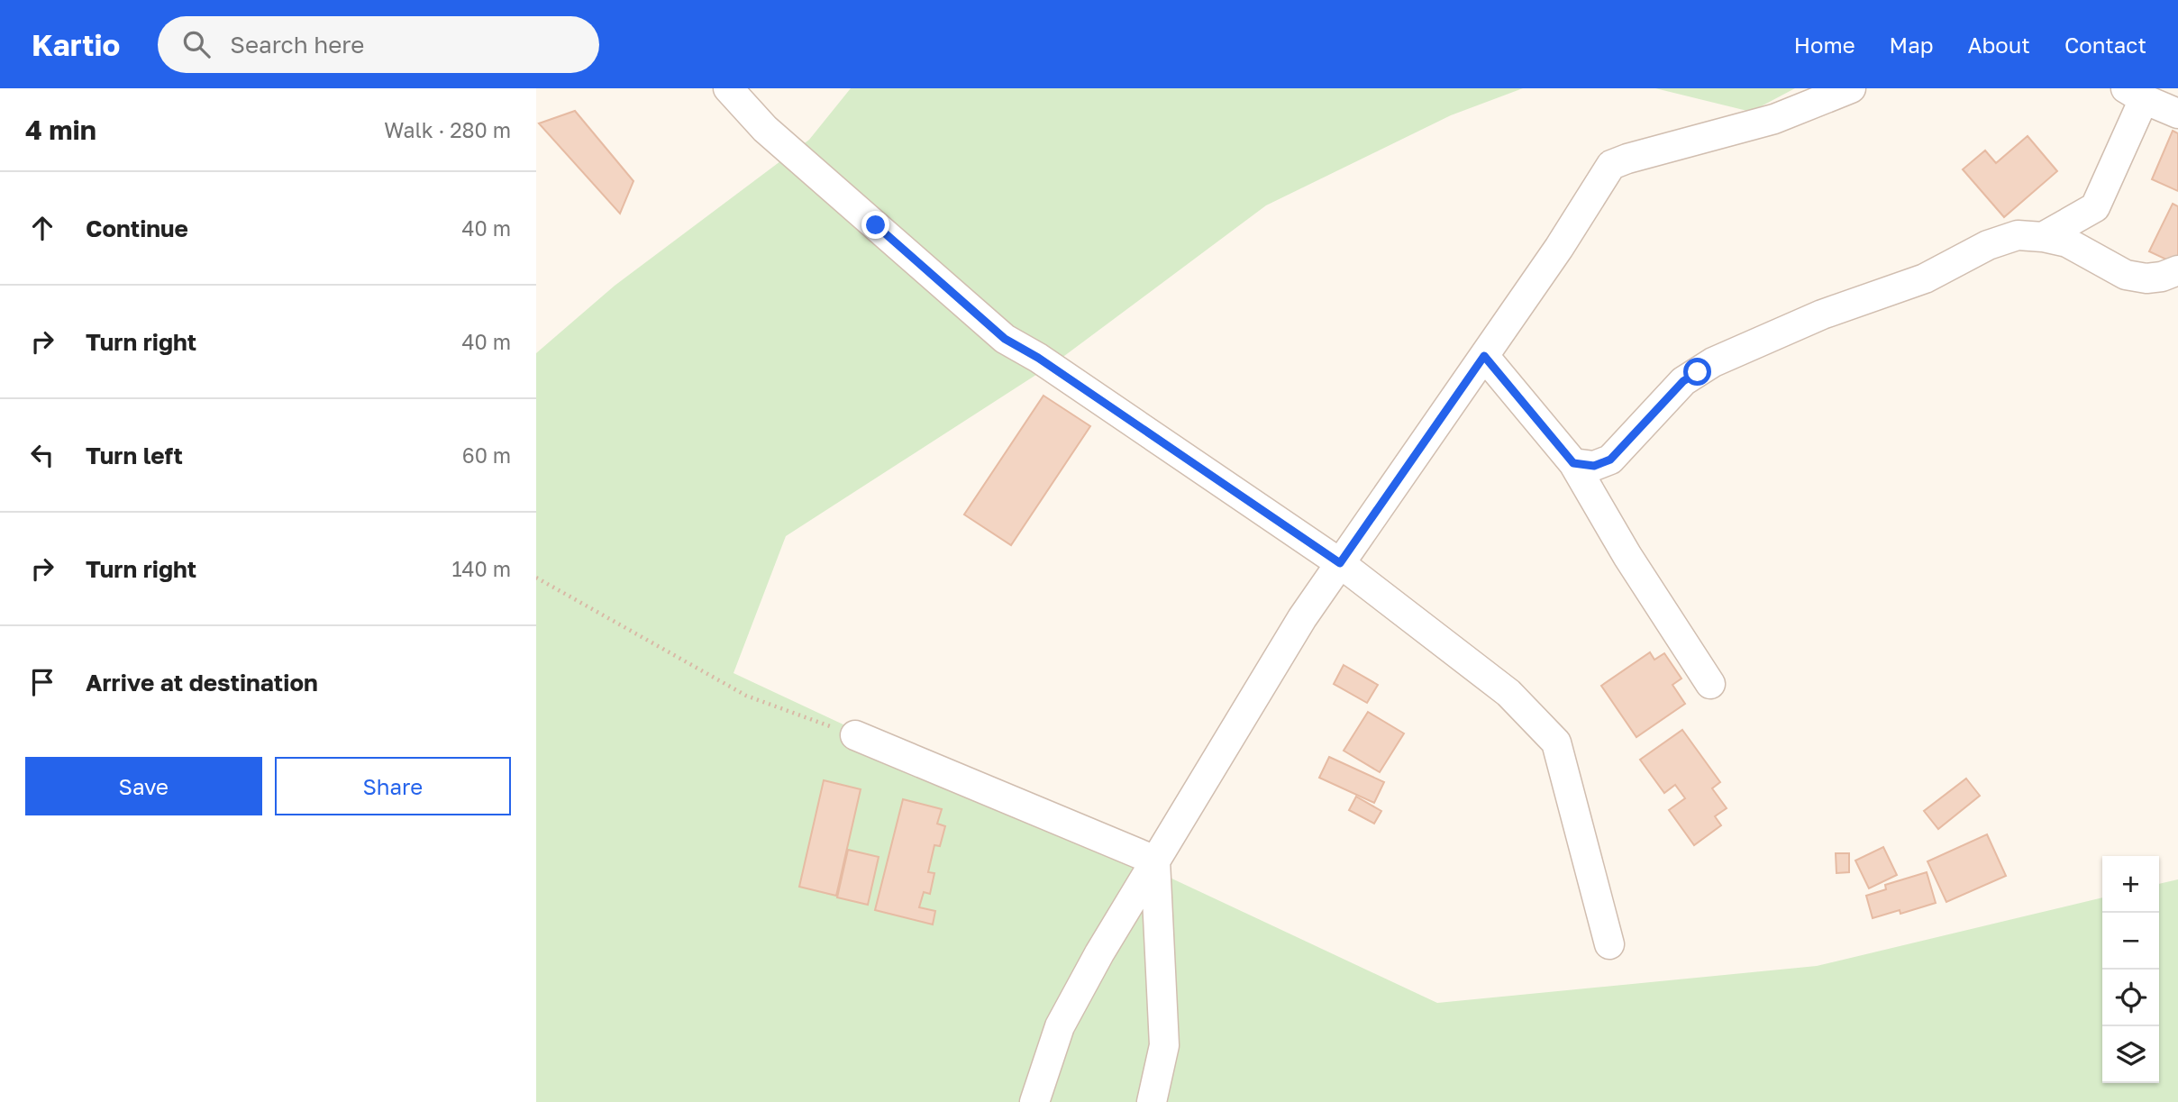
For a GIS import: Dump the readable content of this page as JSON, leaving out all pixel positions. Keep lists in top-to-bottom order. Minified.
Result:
{"page":{"header":"Kartio","search":"Search here","nav":["Home","Map","About","Contact"],"heading":["4 min","Walk · 280 m"],"list":[["Continue","40 m"],["Turn right","40 m"],["Turn left","60 m"],["Turn right","140 m"],"Arrive at destination"],"buttons":["Save","Share"],"map_buttons":["+","−"]}}
